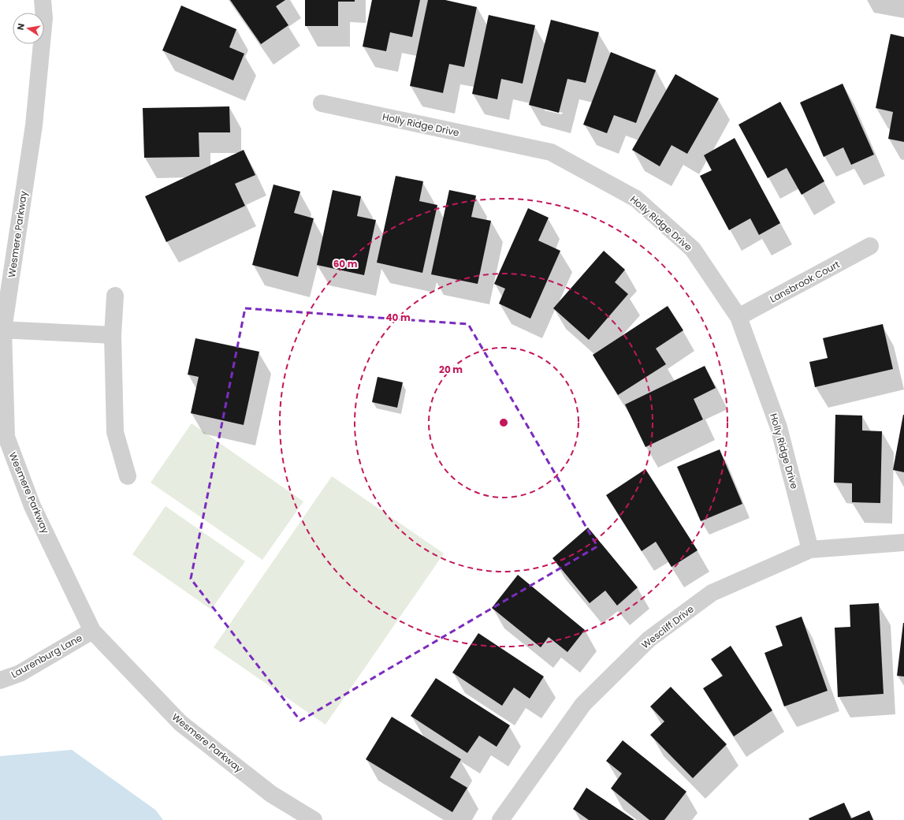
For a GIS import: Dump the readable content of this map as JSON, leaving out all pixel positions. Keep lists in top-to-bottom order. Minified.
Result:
{"streets":{"street":["Holly Ridge Drive","Wesmere Parkway","Lansbrook Court","Wescliff Drive","Laurenburg Lane"]},"crossings":[["Holly Ridge Drive","Lansbrook Court"],["Holly Ridge Drive","Wescliff Drive"],["Wesmere Parkway","Laurenburg Lane"]],"north":"left","rings":["60 m","40 m","20 m"]}
